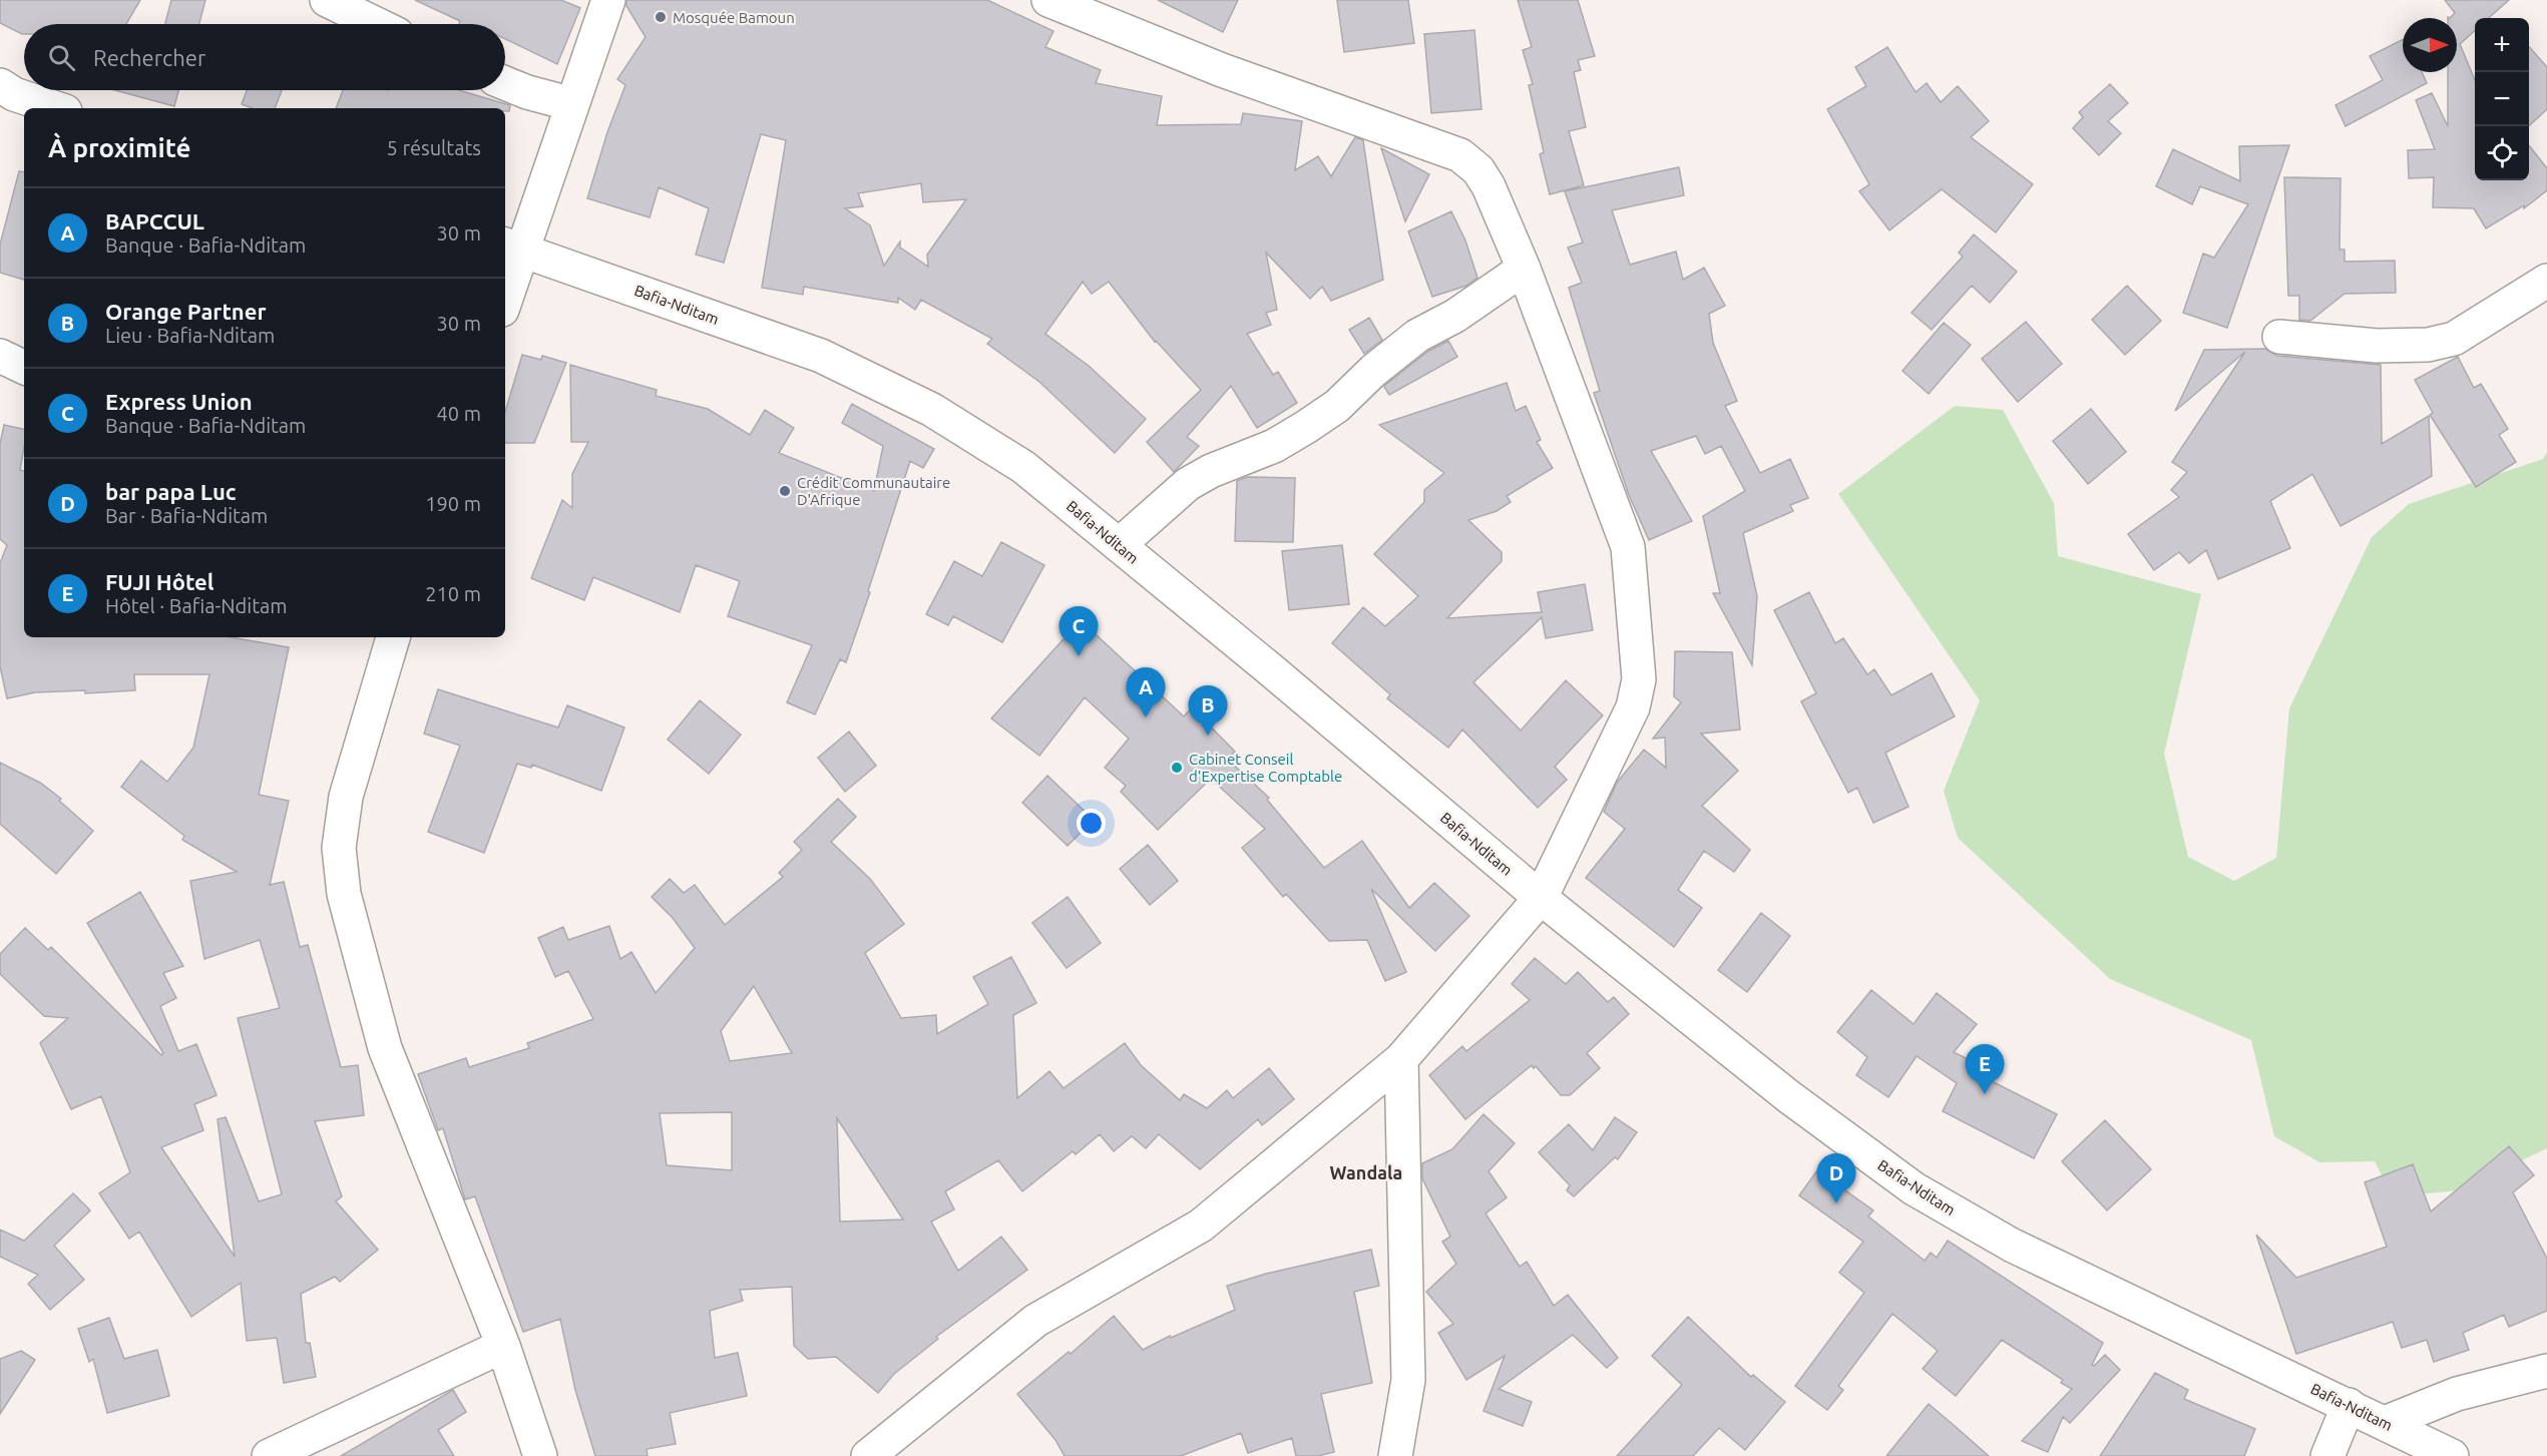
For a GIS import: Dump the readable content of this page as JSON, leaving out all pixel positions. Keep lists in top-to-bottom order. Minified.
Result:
{"streets":{"street":["Bafia-Nditam"]},"districts":["Wandala"],"places":["Mosquée Bamoun","Crédit Communautaire D'Afrique","Cabinet Conseil d'Expertise Comptable"],"north":"right","page":{"map_buttons":["+","−"],"search":"Rechercher","heading":["À proximité","5 résultats"],"list":[{"mark":"A","name":"BAPCCUL","note":"Banque · Bafia-Nditam","value":"30 m"},{"mark":"B","name":"Orange Partner","note":"Lieu · Bafia-Nditam","value":"30 m"},{"mark":"C","name":"Express Union","note":"Banque · Bafia-Nditam","value":"40 m"},{"mark":"D","name":"bar papa Luc","note":"Bar · Bafia-Nditam","value":"190 m"},{"mark":"E","name":"FUJI Hôtel","note":"Hôtel · Bafia-Nditam","value":"210 m"}],"pins":["C","A","B","E","D"]}}
